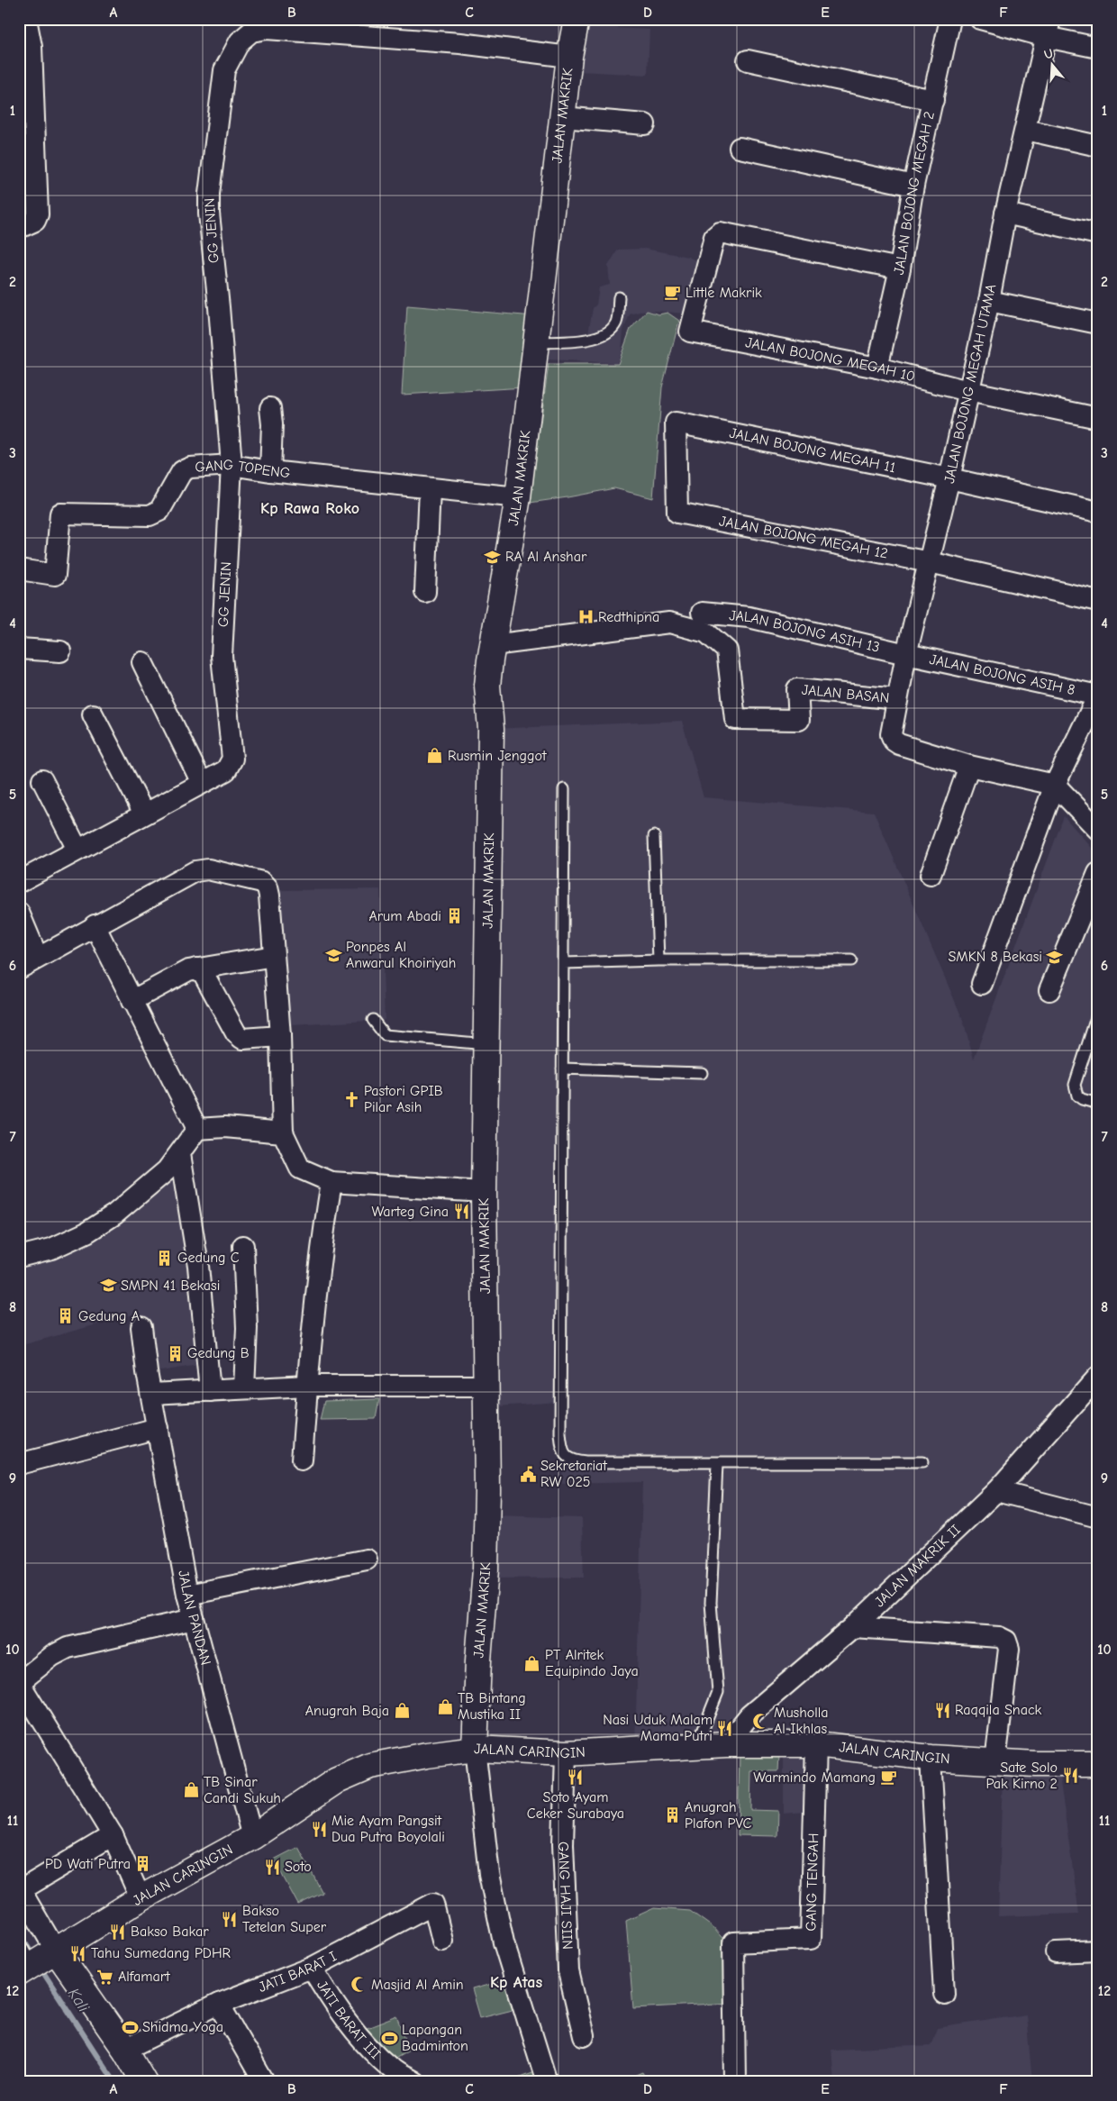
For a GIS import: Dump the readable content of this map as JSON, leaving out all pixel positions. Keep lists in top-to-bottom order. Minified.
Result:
{"streets":{"street":["JALAN MAKRIK","JALAN BOJONG MEGAH 2","GG JENIN","JALAN BOJONG MEGAH 10","JALAN BOJONG MEGAH UTAMA","JALAN BOJONG MEGAH 11","GANG TOPENG","JALAN BOJONG MEGAH 12","JALAN BOJONG ASIH 13","JALAN BOJONG ASIH 8","JALAN BASAN","JALAN MAKRIK II","JALAN PANDAN","JALAN CARINGIN","GANG TENGAH","GANG HAJI SIIN","JATI BARAT I","JATI BARAT III"]},"crossings":[["JALAN MAKRIK","GG JENIN"],["JALAN MAKRIK","GANG TOPENG"],["JALAN MAKRIK","JALAN BASAN"],["JALAN MAKRIK","JALAN CARINGIN"],["JALAN BOJONG MEGAH 2","JALAN BOJONG MEGAH 10"],["GG JENIN","GANG TOPENG"],["JALAN BOJONG MEGAH 10","JALAN BOJONG MEGAH UTAMA"],["JALAN BOJONG MEGAH UTAMA","JALAN BOJONG MEGAH 11"],["JALAN BOJONG MEGAH UTAMA","JALAN BOJONG MEGAH 12"],["JALAN BOJONG MEGAH UTAMA","JALAN BOJONG ASIH 13"],["JALAN BOJONG MEGAH UTAMA","JALAN BOJONG ASIH 8"],["JALAN BOJONG MEGAH UTAMA","JALAN BASAN"],["JALAN BOJONG MEGAH 11","JALAN BOJONG MEGAH 12"],["JALAN BOJONG ASIH 13","JALAN BOJONG ASIH 8"],["JALAN MAKRIK II","JALAN CARINGIN"],["JALAN PANDAN","JALAN CARINGIN"],["JALAN CARINGIN","GANG TENGAH"],["JALAN CARINGIN","GANG HAJI SIIN"],["JATI BARAT I","JATI BARAT III"]],"districts":["Kp Rawa Roko","Kp Atas"],"water":["Kali"],"places":{"cafe":["Little Makrik","Warmindo Mamang"],"school or university":["RA Al Anshar","Ponpes Al Anwarul Khoiriyah","SMKN 8 Bekasi","SMPN 41 Bekasi"],"hospital":["Redthipna"],"shop":["Rusmin Jenggot","PT Alritek Equipindo Jaya","TB Bintang Mustika II","Anugrah Baja","TB Sinar Candi Sukuh"],"building":["Arum Abadi","Gedung C","Gedung A","Gedung B","Anugrah Plafon PVC","PD Wati Putra"],"church":["Pastori GPIB Pilar Asih"],"restaurant":["Warteg Gina","Raqqila Snack","Nasi Uduk Malam Mama Putri","Sate Solo Pak Kirno 2","Soto Ayam Ceker Surabaya","Mie Ayam Pangsit Dua Putra Boyolali","Soto","Bakso Tetelan Super","Bakso Bakar","Tahu Sumedang PDHR"],"public building":["Sekretariat RW 025"],"mosque":["Musholla Al Ikhlas","Masjid Al Amin"],"supermarket":["Alfamart"],"sports":["Shidma Yoga","Lapangan Badminton"]},"north":"top","grid":{"columns":["A","B","C","D","E","F"],"rows":["1","2","3","4","5","6","7","8","9","10","11","12"]}}
